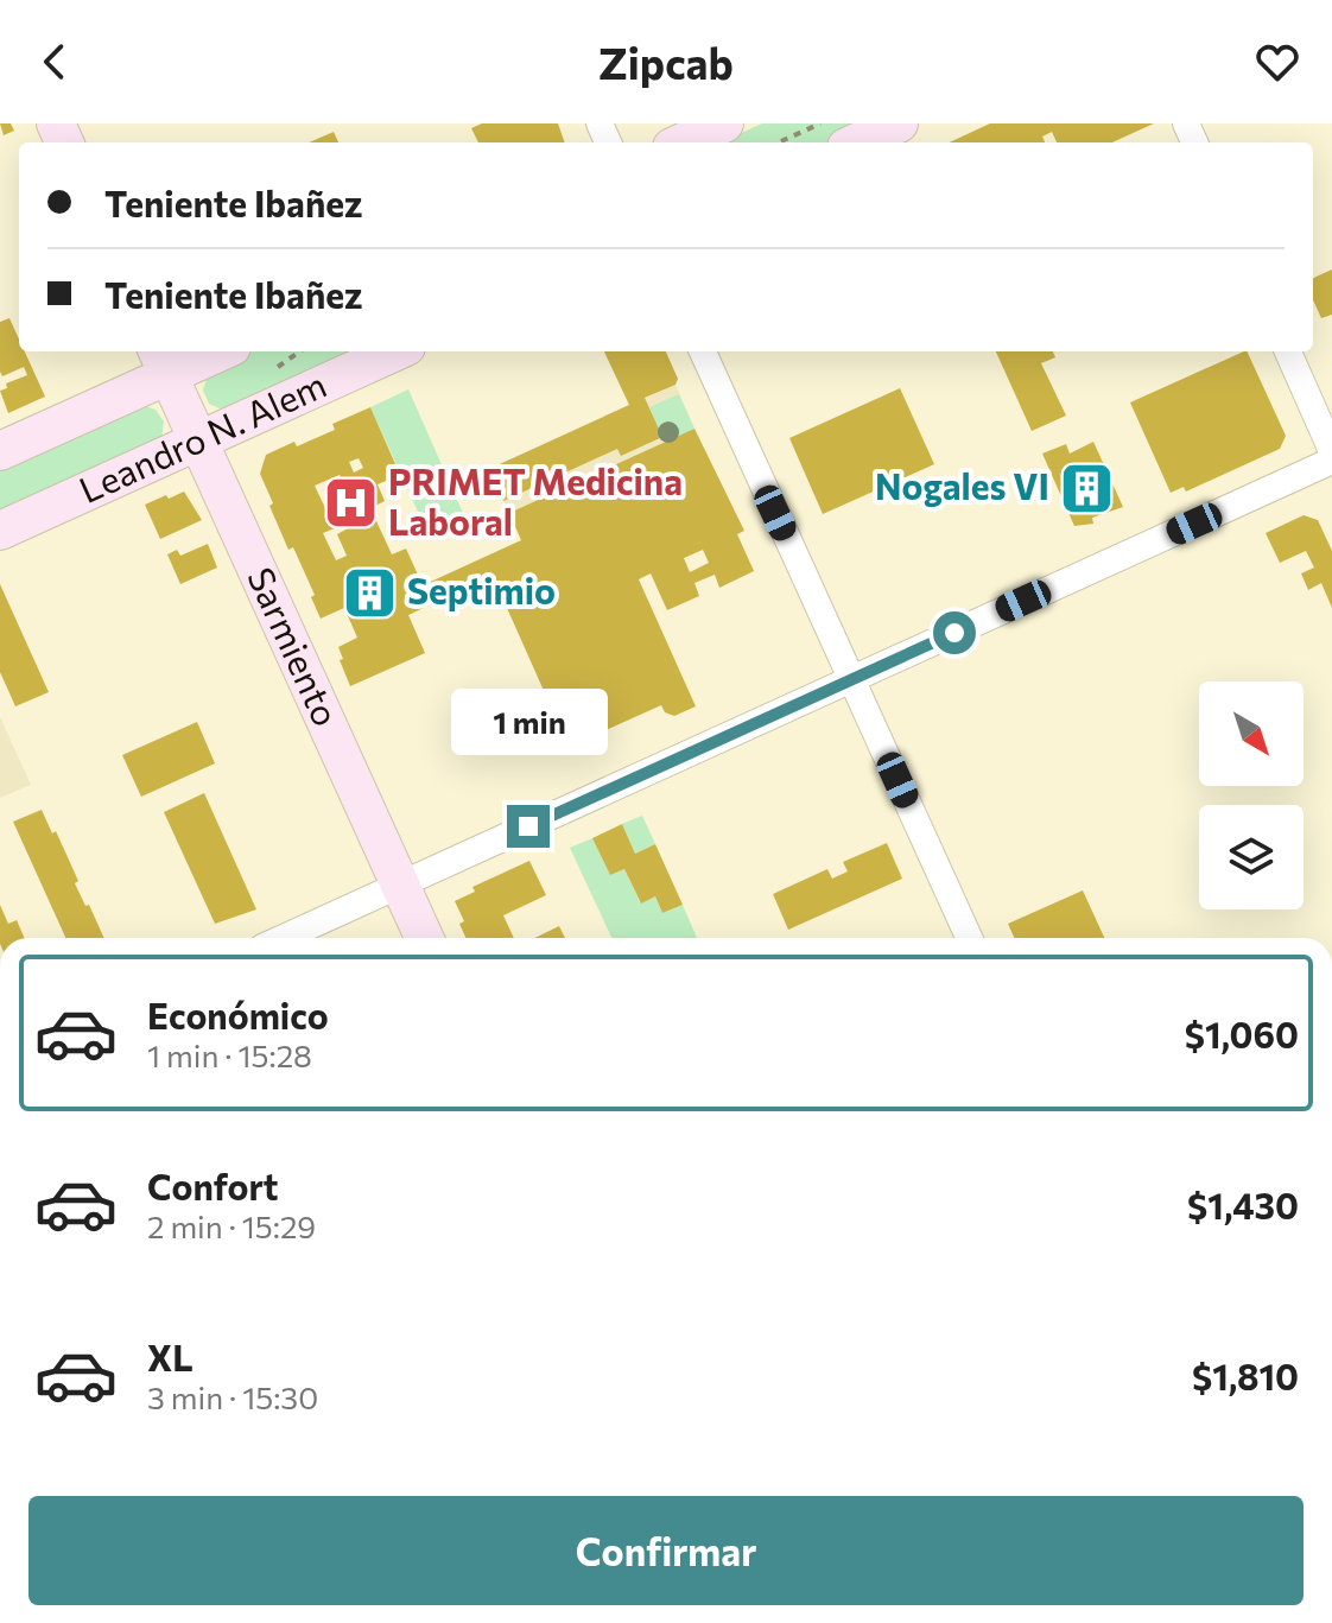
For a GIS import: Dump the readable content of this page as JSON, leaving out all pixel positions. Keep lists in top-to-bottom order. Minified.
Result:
{"streets":{"main road":["Leandro N. Alem","Sarmiento"]},"crossings":[["Leandro N. Alem","Sarmiento"]],"places":{"building":["Nogales VI","Septimio"],"hospital":["PRIMET Medicina Laboral"]},"north":"bottom right","page":{"header":"Zipcab","banner":["Teniente Ibañez","Teniente Ibañez"],"bubble":"1 min","list":[{"name":"Económico","note":"1 min · 15:28","value":"$1,060"},{"name":"Confort","note":"2 min · 15:29","value":"$1,430"},{"name":"XL","note":"3 min · 15:30","value":"$1,810"}],"buttons":"Confirmar"}}
